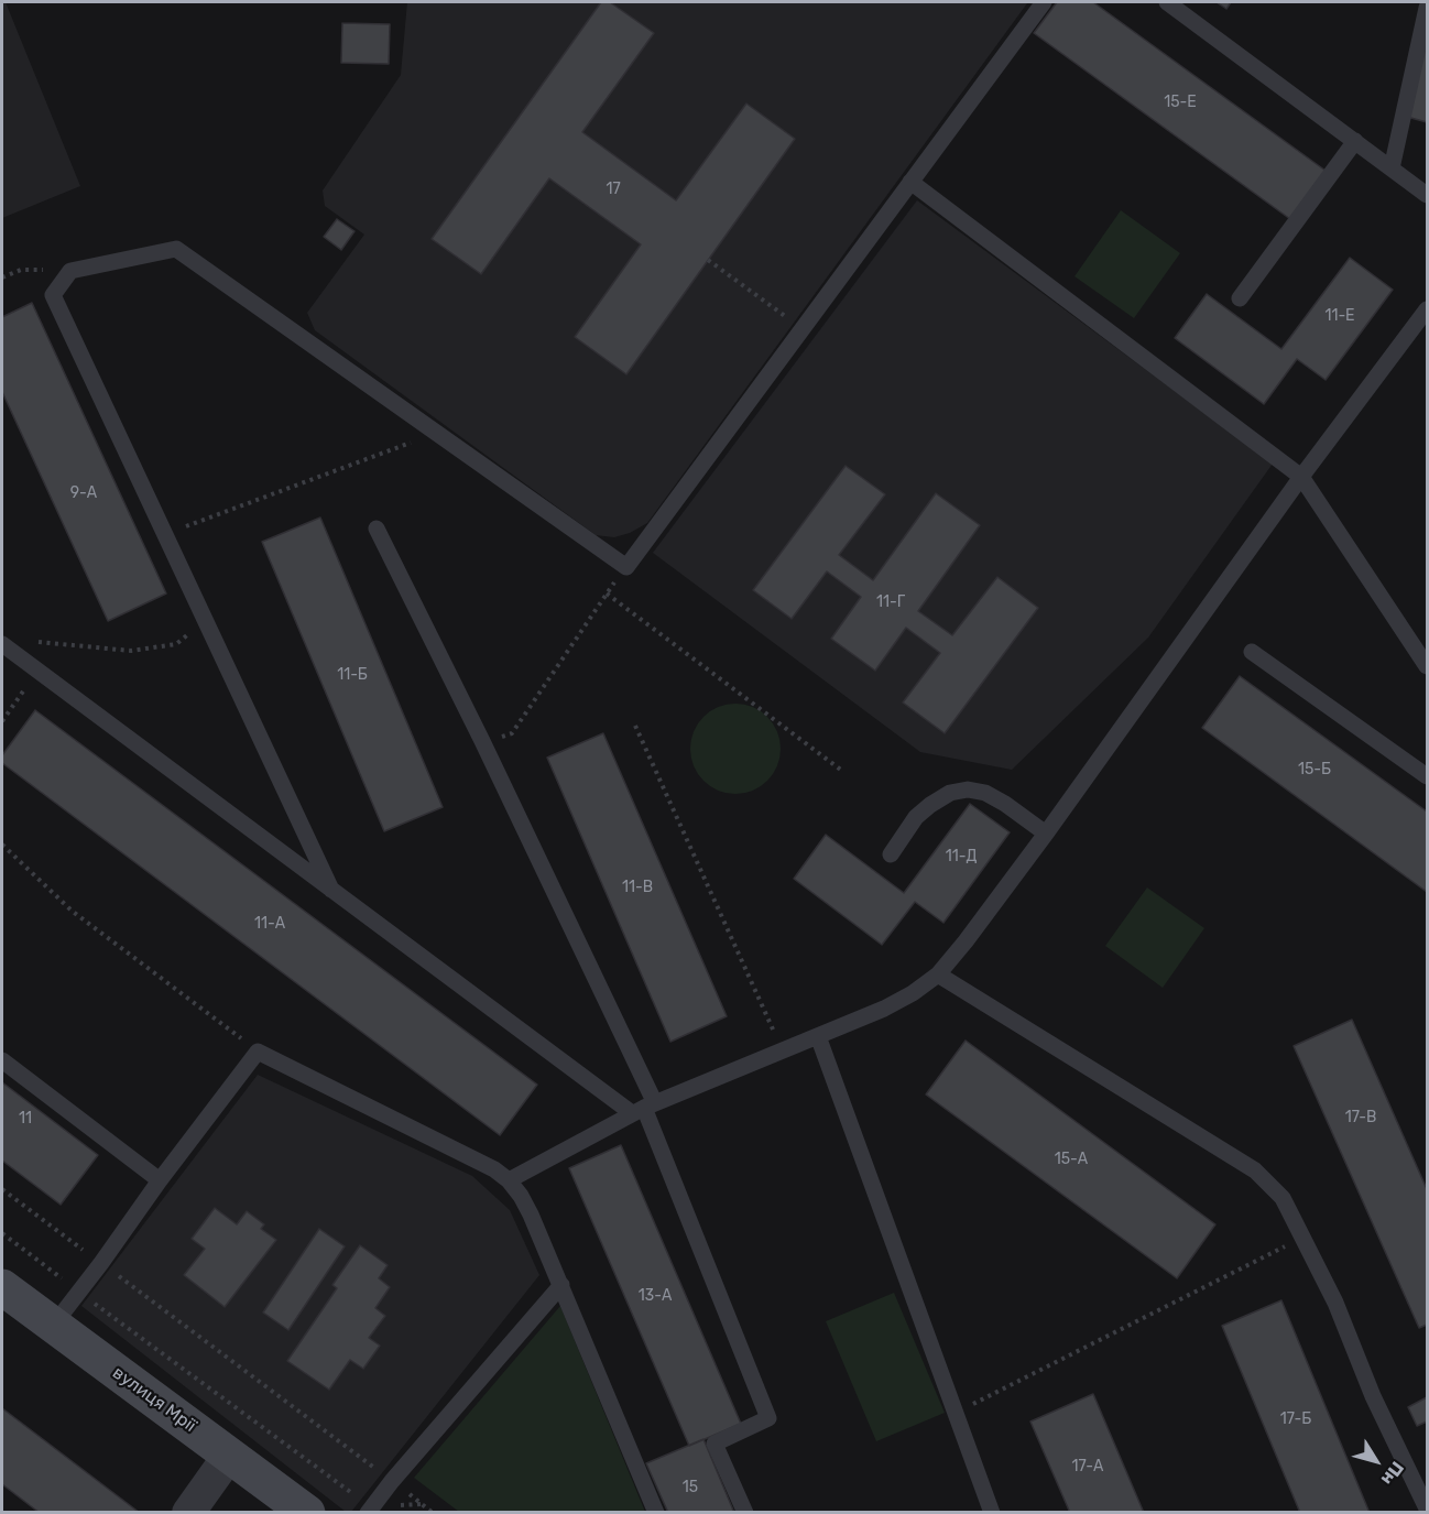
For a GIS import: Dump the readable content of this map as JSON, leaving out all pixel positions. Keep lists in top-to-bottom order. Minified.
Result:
{"streets":{"street":["вулиця Мрії"]},"house_numbers":["15-Е","17","11-Е","9-А","11-Г","11-Б","15-Б","11-Д","11-В","11-А","17-В","11","15-А","13-А","17-Б","17-А","15"],"north":"bottom right"}
